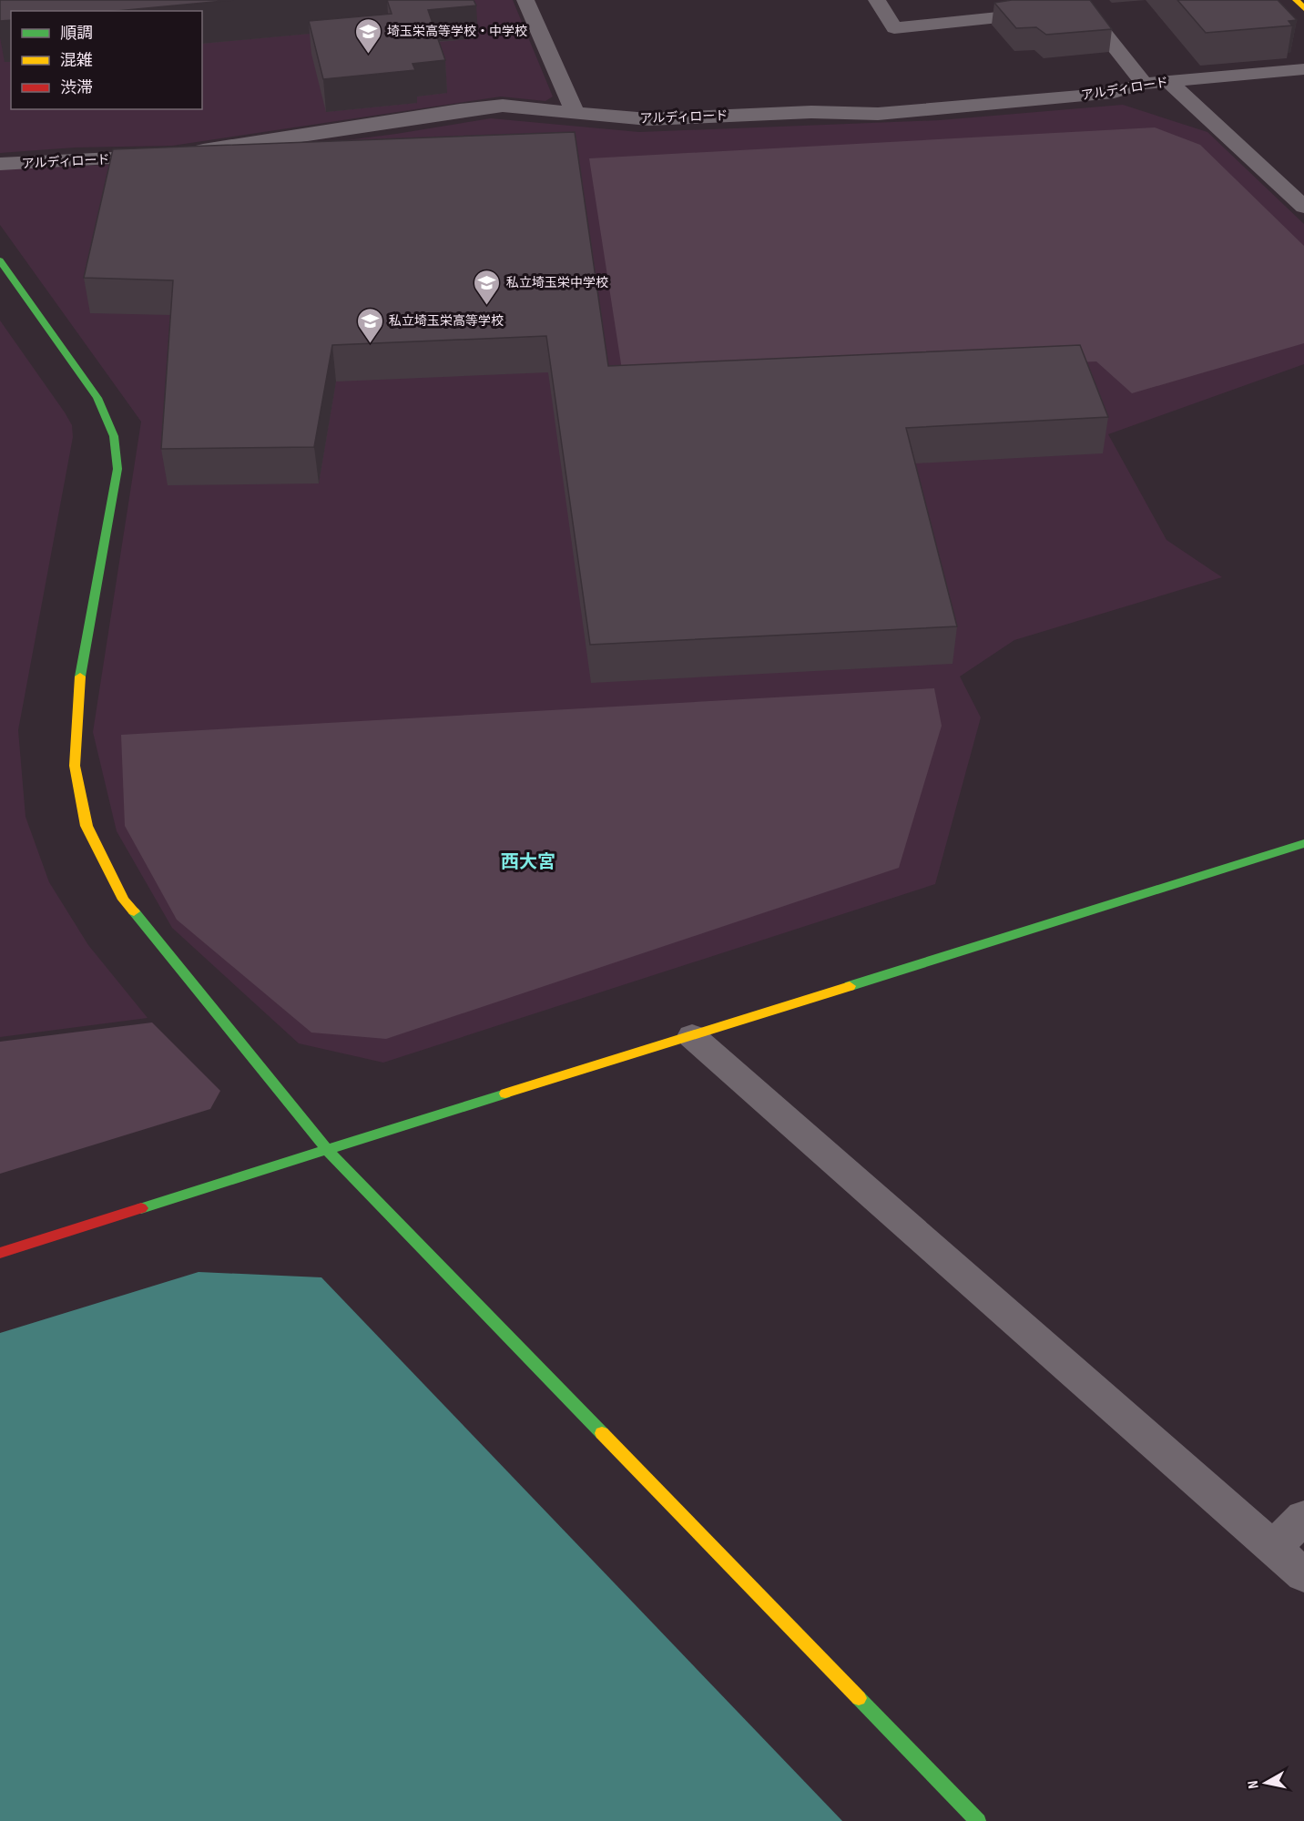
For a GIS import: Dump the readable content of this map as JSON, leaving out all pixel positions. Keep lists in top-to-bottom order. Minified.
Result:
{"streets":{"street":["アルディロード"]},"districts":["西大宮"],"places":{"school or university":["埼玉栄高等学校・中学校","私立埼玉栄中学校","私立埼玉栄高等学校"]},"legend":["順調","混雑","渋滞"],"north":"left"}
